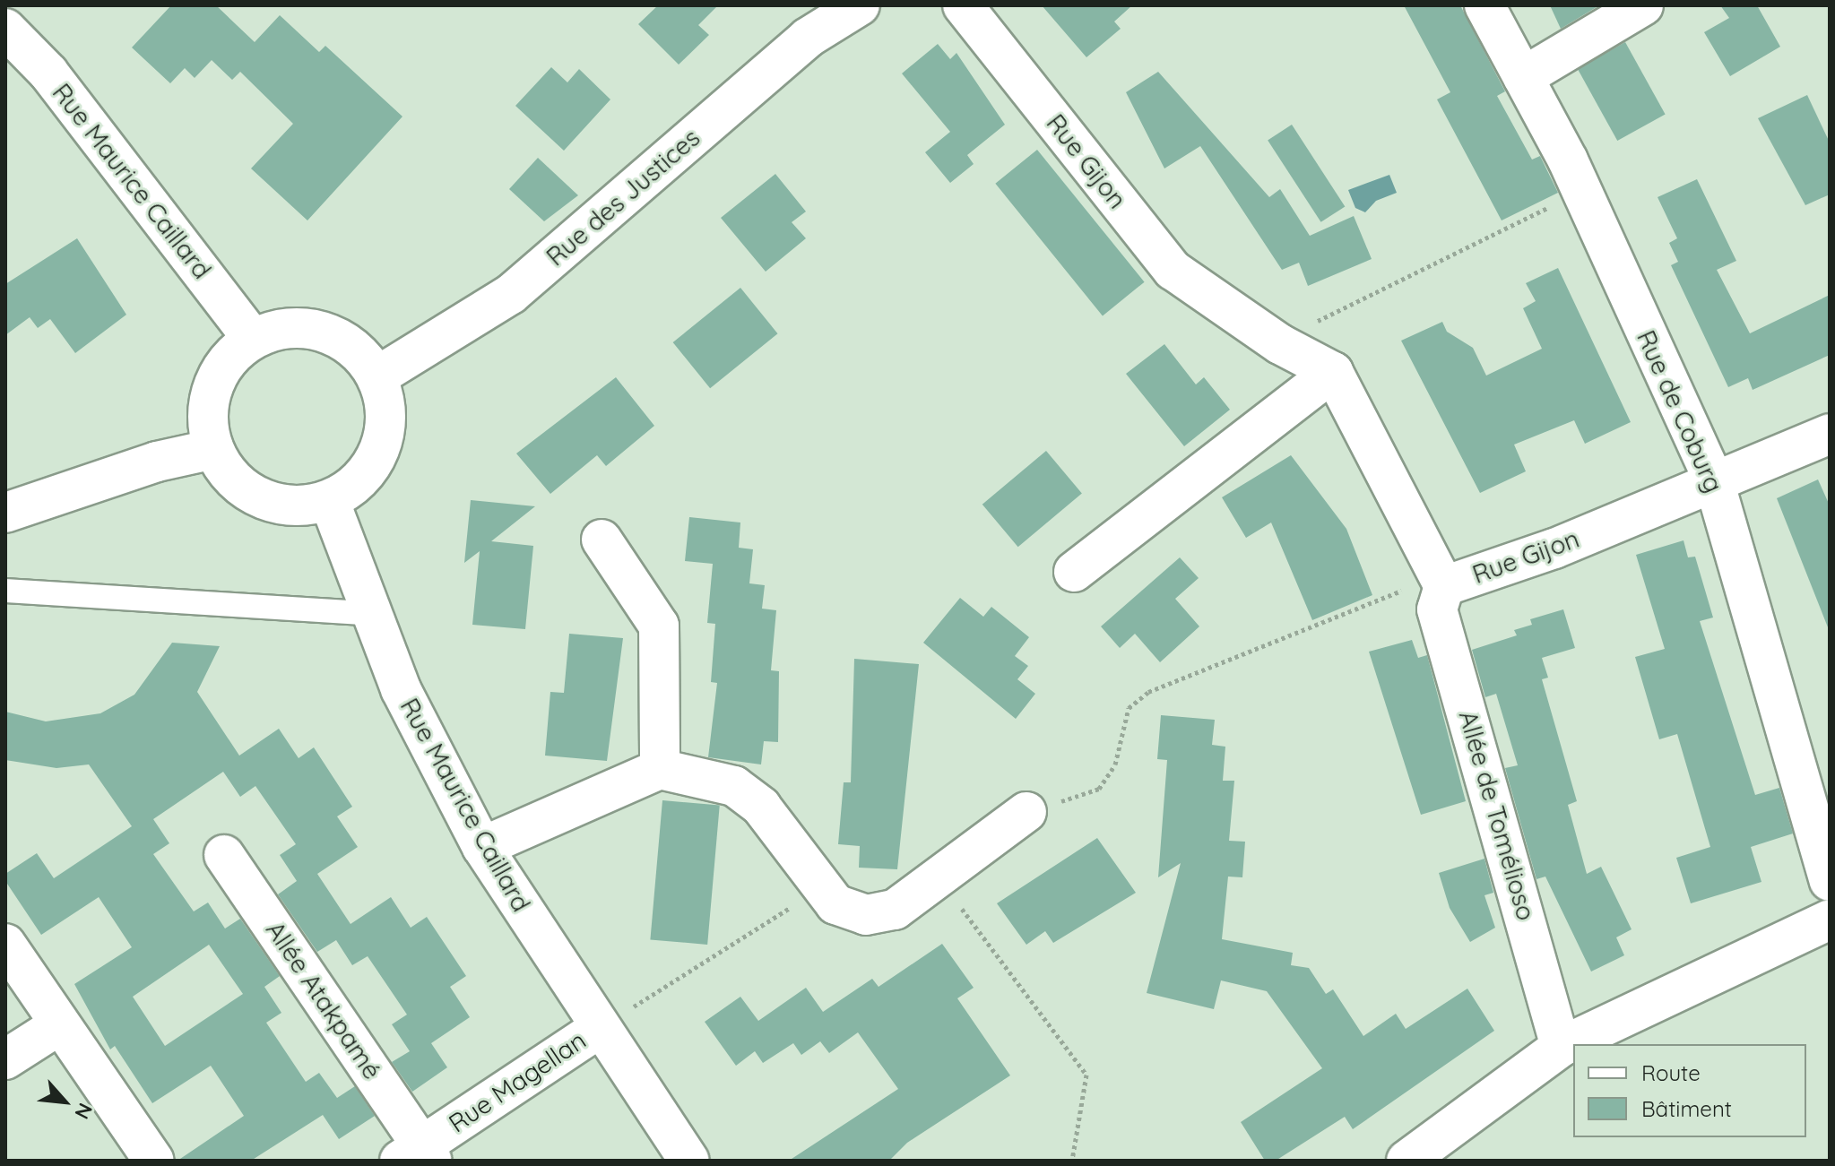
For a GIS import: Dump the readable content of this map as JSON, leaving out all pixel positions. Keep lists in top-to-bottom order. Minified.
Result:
{"streets":{"street":["Rue Gijon","Rue Maurice Caillard","Rue des Justices","Rue de Coburg","Allée de Tomélioso","Allée Atakpamé","Rue Magellan"]},"crossings":[["Rue Gijon","Rue de Coburg"],["Rue Gijon","Allée de Tomélioso"],["Rue Maurice Caillard","Rue des Justices"],["Rue Maurice Caillard","Rue Magellan"],["Allée Atakpamé","Rue Magellan"]],"legend":["Route","Bâtiment"],"north":"bottom right"}
